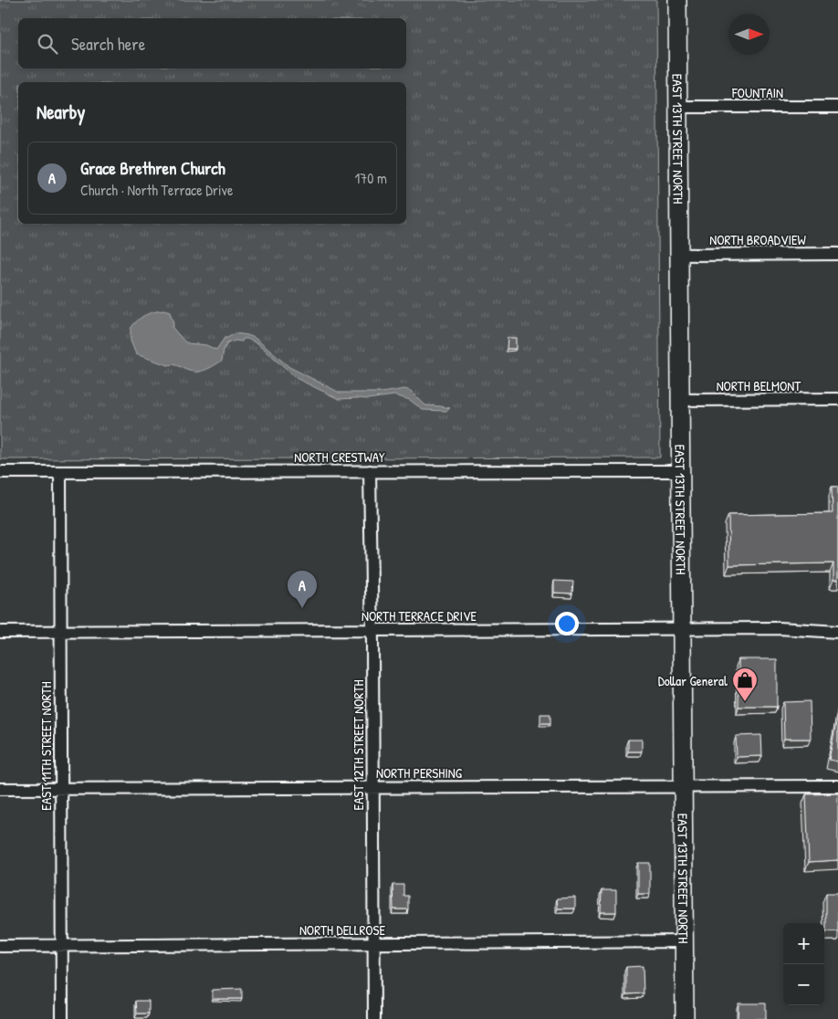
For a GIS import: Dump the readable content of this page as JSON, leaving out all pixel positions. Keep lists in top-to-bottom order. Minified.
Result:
{"streets":{"main road":["EAST 13TH STREET NORTH"],"street":["FOUNTAIN","NORTH BROADVIEW","NORTH BELMONT","NORTH CRESTWAY","NORTH TERRACE DRIVE","EAST 12TH STREET NORTH","EAST 11TH STREET NORTH","NORTH PERSHING","NORTH DELLROSE"]},"crossings":[["FOUNTAIN","EAST 13TH STREET NORTH"],["EAST 13TH STREET NORTH","NORTH BROADVIEW"],["EAST 13TH STREET NORTH","NORTH BELMONT"],["EAST 13TH STREET NORTH","NORTH CRESTWAY"],["EAST 13TH STREET NORTH","NORTH TERRACE DRIVE"],["EAST 13TH STREET NORTH","NORTH PERSHING"],["EAST 13TH STREET NORTH","NORTH DELLROSE"],["NORTH CRESTWAY","EAST 12TH STREET NORTH"],["NORTH CRESTWAY","EAST 11TH STREET NORTH"],["NORTH TERRACE DRIVE","EAST 12TH STREET NORTH"],["NORTH TERRACE DRIVE","EAST 11TH STREET NORTH"],["EAST 12TH STREET NORTH","NORTH PERSHING"],["EAST 12TH STREET NORTH","NORTH DELLROSE"],["EAST 11TH STREET NORTH","NORTH PERSHING"],["EAST 11TH STREET NORTH","NORTH DELLROSE"]],"places":{"shop":["Dollar General"]},"north":"right","page":{"search":"Search here","heading":"Nearby","list":[{"mark":"A","name":"Grace Brethren Church","note":"Church · North Terrace Drive","value":"170 m"}],"pins":"A","map_buttons":["+","−"]}}
